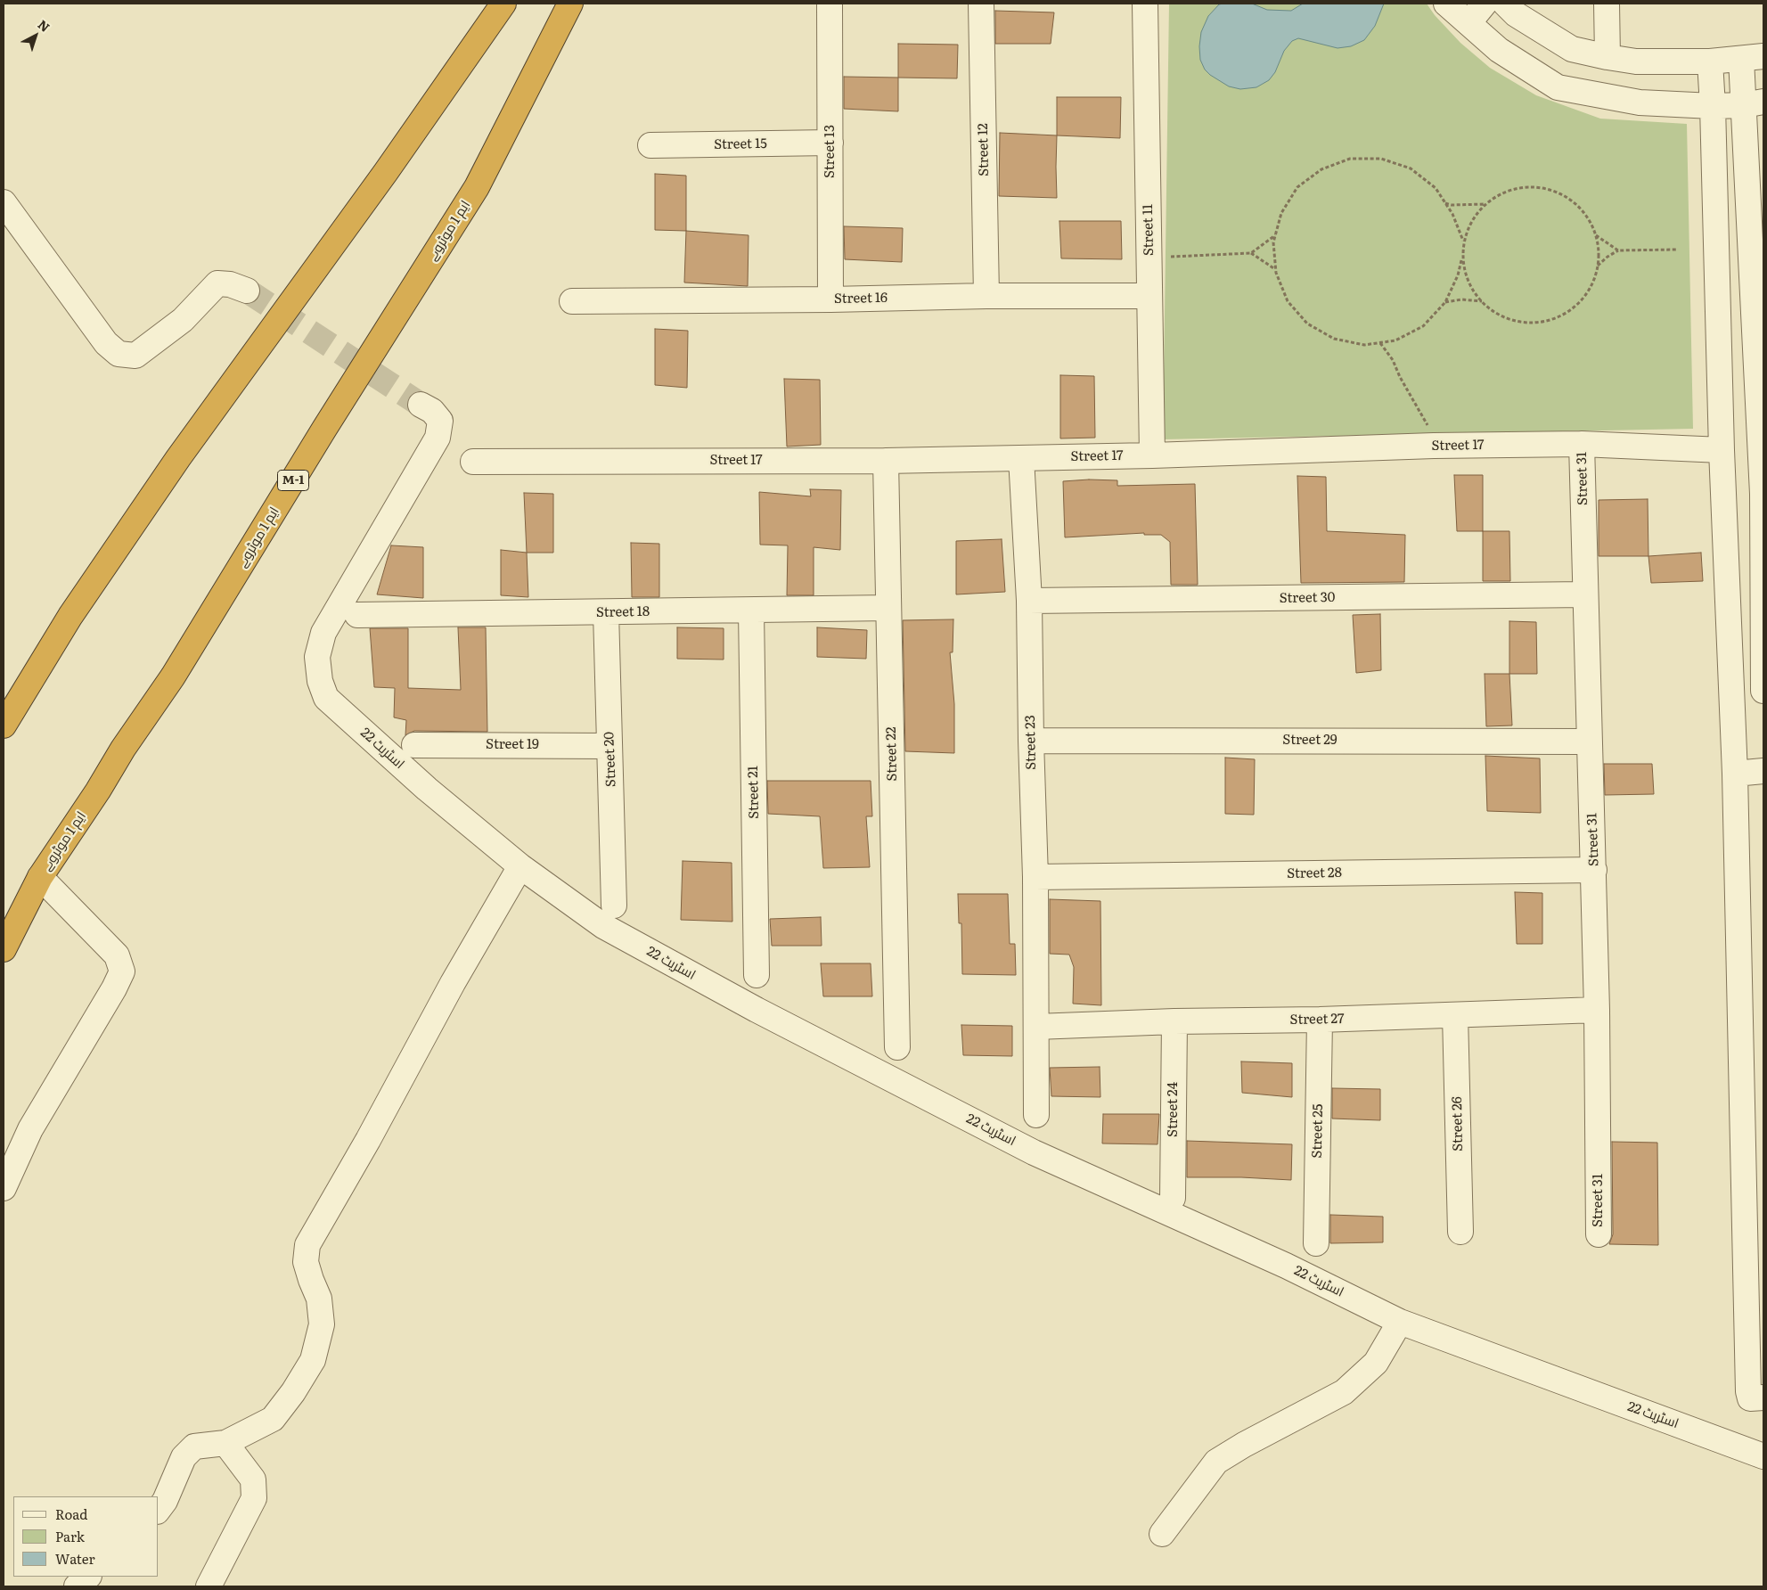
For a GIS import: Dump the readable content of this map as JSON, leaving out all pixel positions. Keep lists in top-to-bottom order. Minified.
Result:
{"streets":{"highway":["ایم 1 موٹروے","M-1"],"street":["Street 15","Street 12","Street 13","Street 11","Street 16","Street 17","Street 31","Street 30","Street 18","Street 29","Street 23","Street 19","اسٹریٹ 22","Street 22","Street 20","Street 21","Street 28","Street 27","Street 24","Street 26","Street 25"]},"crossings":[["Street 15","Street 13"],["Street 12","Street 16"],["Street 13","Street 16"],["Street 11","Street 16"],["Street 11","Street 17"],["Street 17","Street 31"],["Street 17","Street 23"],["Street 17","Street 22"],["Street 31","Street 30"],["Street 31","Street 29"],["Street 31","Street 28"],["Street 31","Street 27"],["Street 30","Street 23"],["Street 18","Street 22"],["Street 18","Street 20"],["Street 18","Street 21"],["Street 29","Street 23"],["Street 23","Street 28"],["Street 23","Street 27"],["Street 19","Street 20"],["Street 27","Street 24"],["Street 27","Street 26"],["Street 27","Street 25"]],"legend":["Road","Park","Water"],"north":"top right"}
